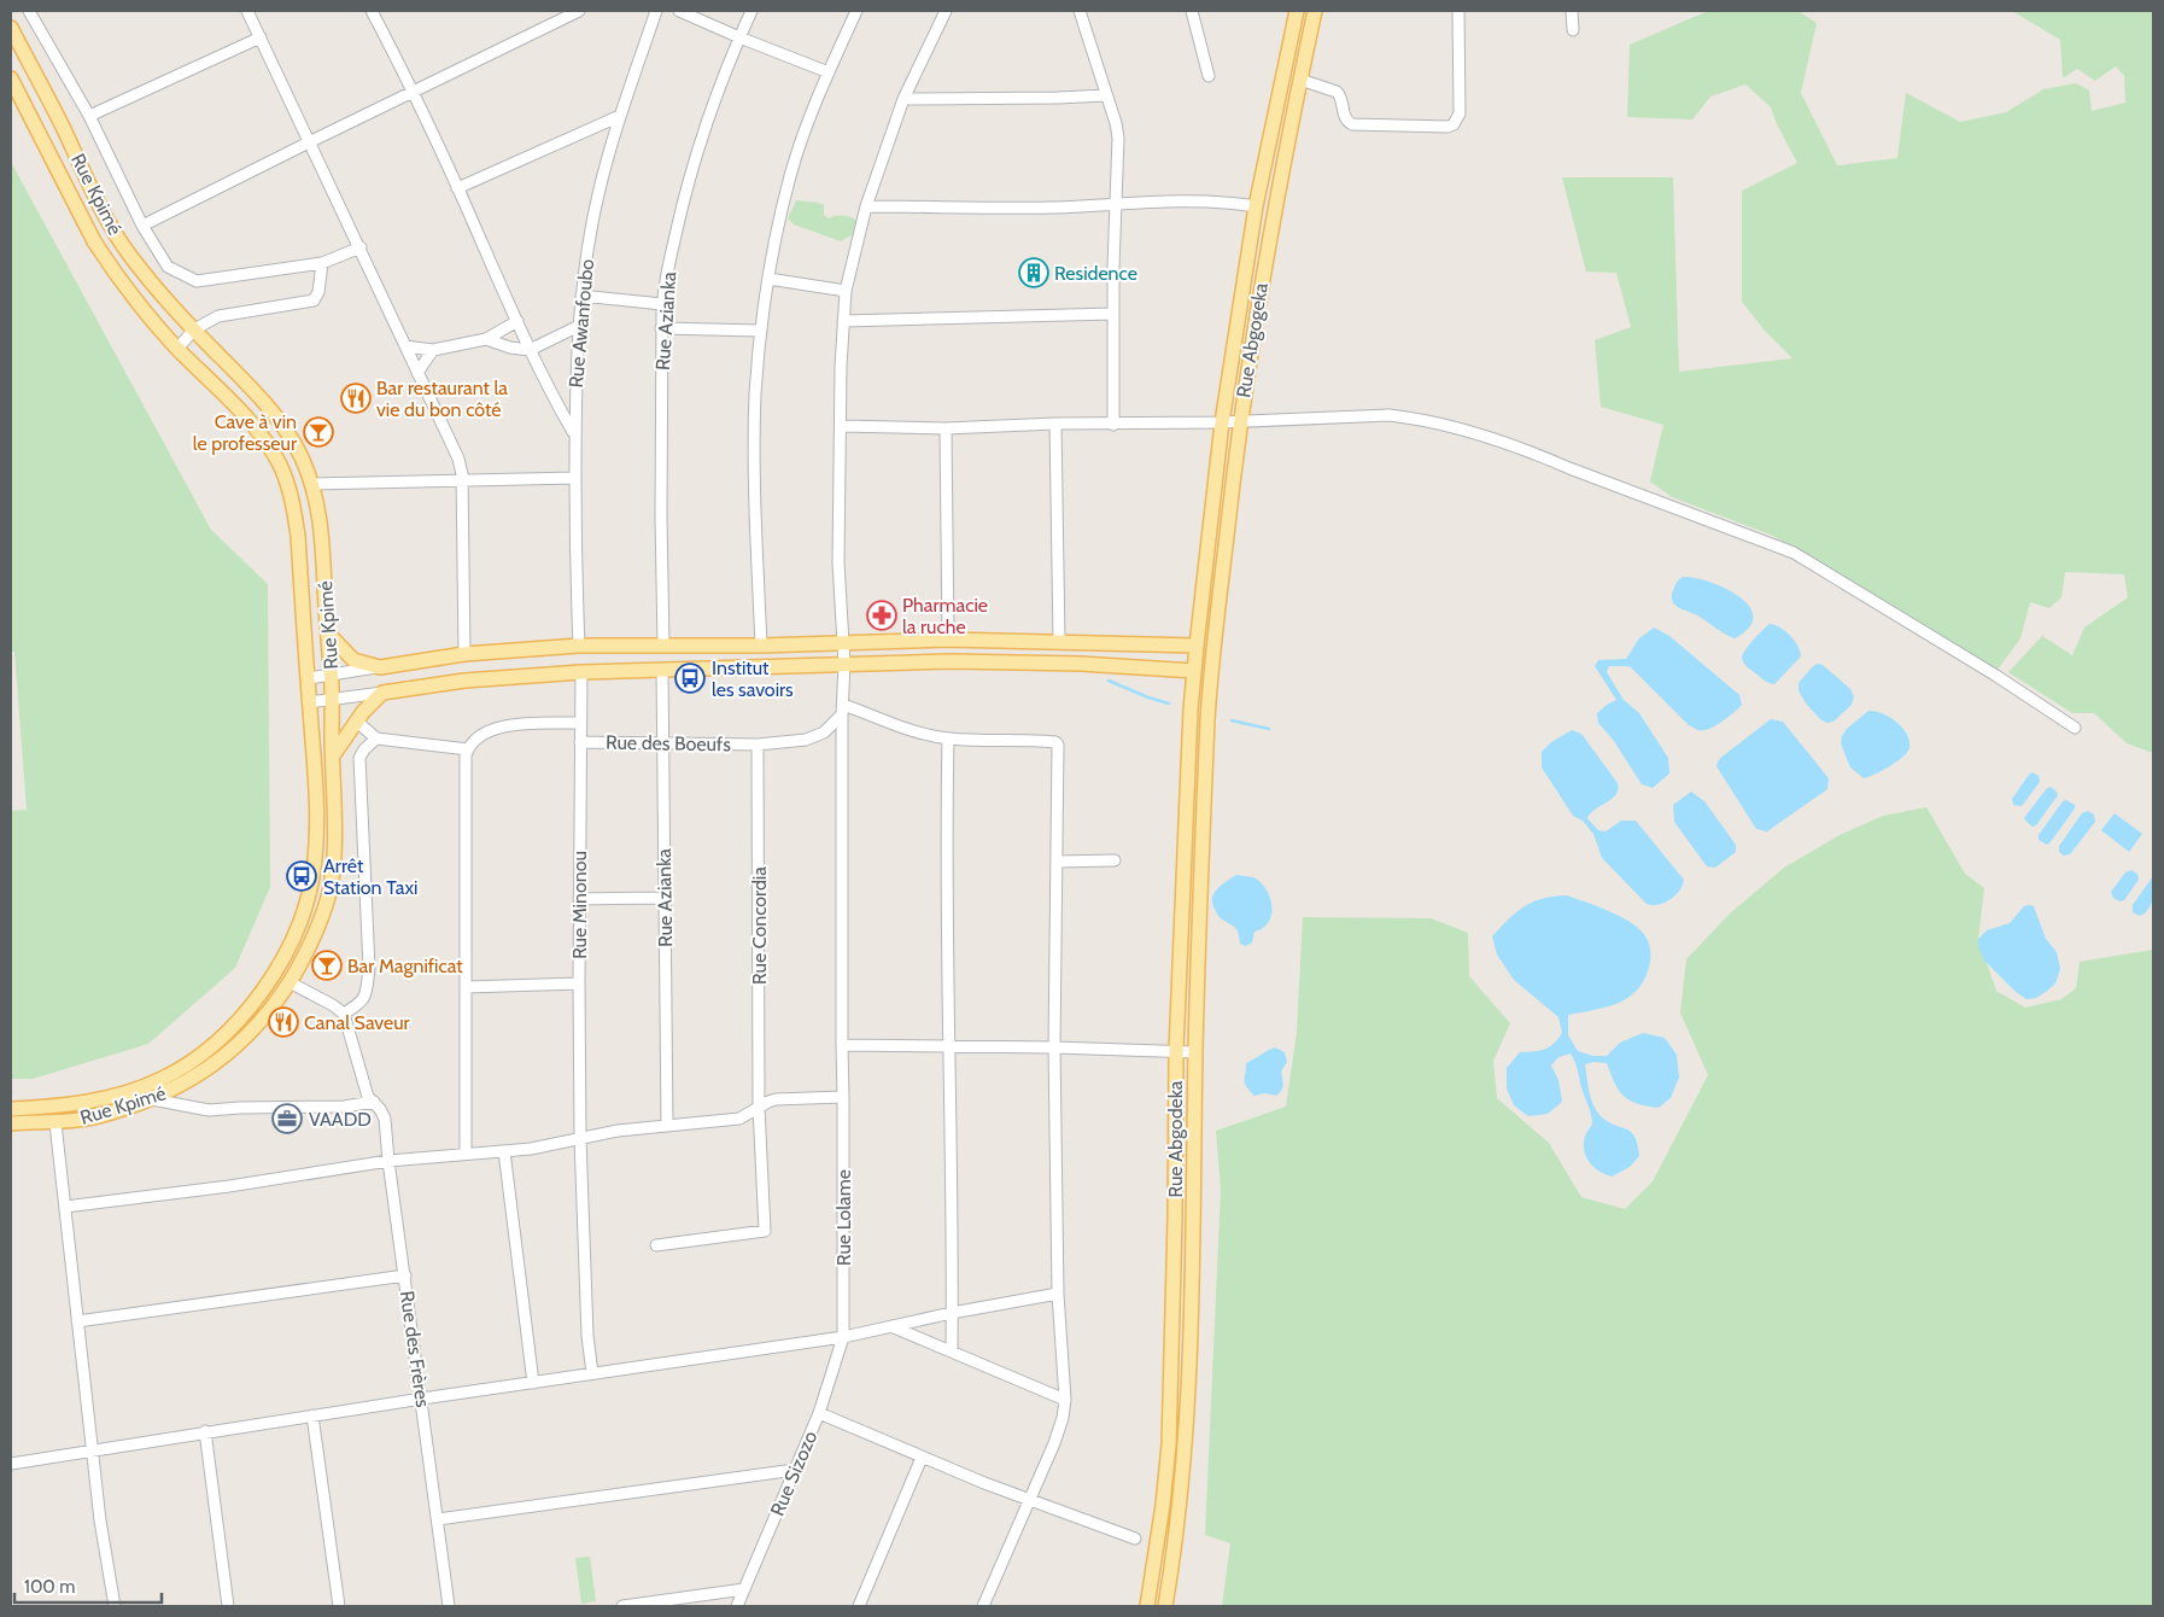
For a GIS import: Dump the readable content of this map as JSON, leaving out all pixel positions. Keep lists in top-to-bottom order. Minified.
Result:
{"streets":{"main road":["Rue Kpimé","Rue Abgogeka","Rue Abgodeka"],"street":["Rue Azianka","Rue Awanfoubo","Rue des Boeufs","Rue Minonou","Rue Concordia","Rue Lolame","Rue des Frères","Rue Sizozo"]},"crossings":[["Rue Azianka","Rue des Boeufs"],["Rue Abgogeka","Rue Abgodeka"],["Rue des Boeufs","Rue Minonou"],["Rue des Boeufs","Rue Concordia"],["Rue des Boeufs","Rue Lolame"],["Rue Lolame","Rue Sizozo"]],"places":{"building":["Residence"],"restaurant":["Bar restaurant la vie du bon côté","Canal Saveur"],"bar":["Cave à vin le professeur","Bar Magnificat"],"pharmacy":["Pharmacie la ruche"],"bus stop":["Institut les savoirs","Arrêt Station Taxi"],"office":["VAADD"]},"scale_bar":"100 m"}
